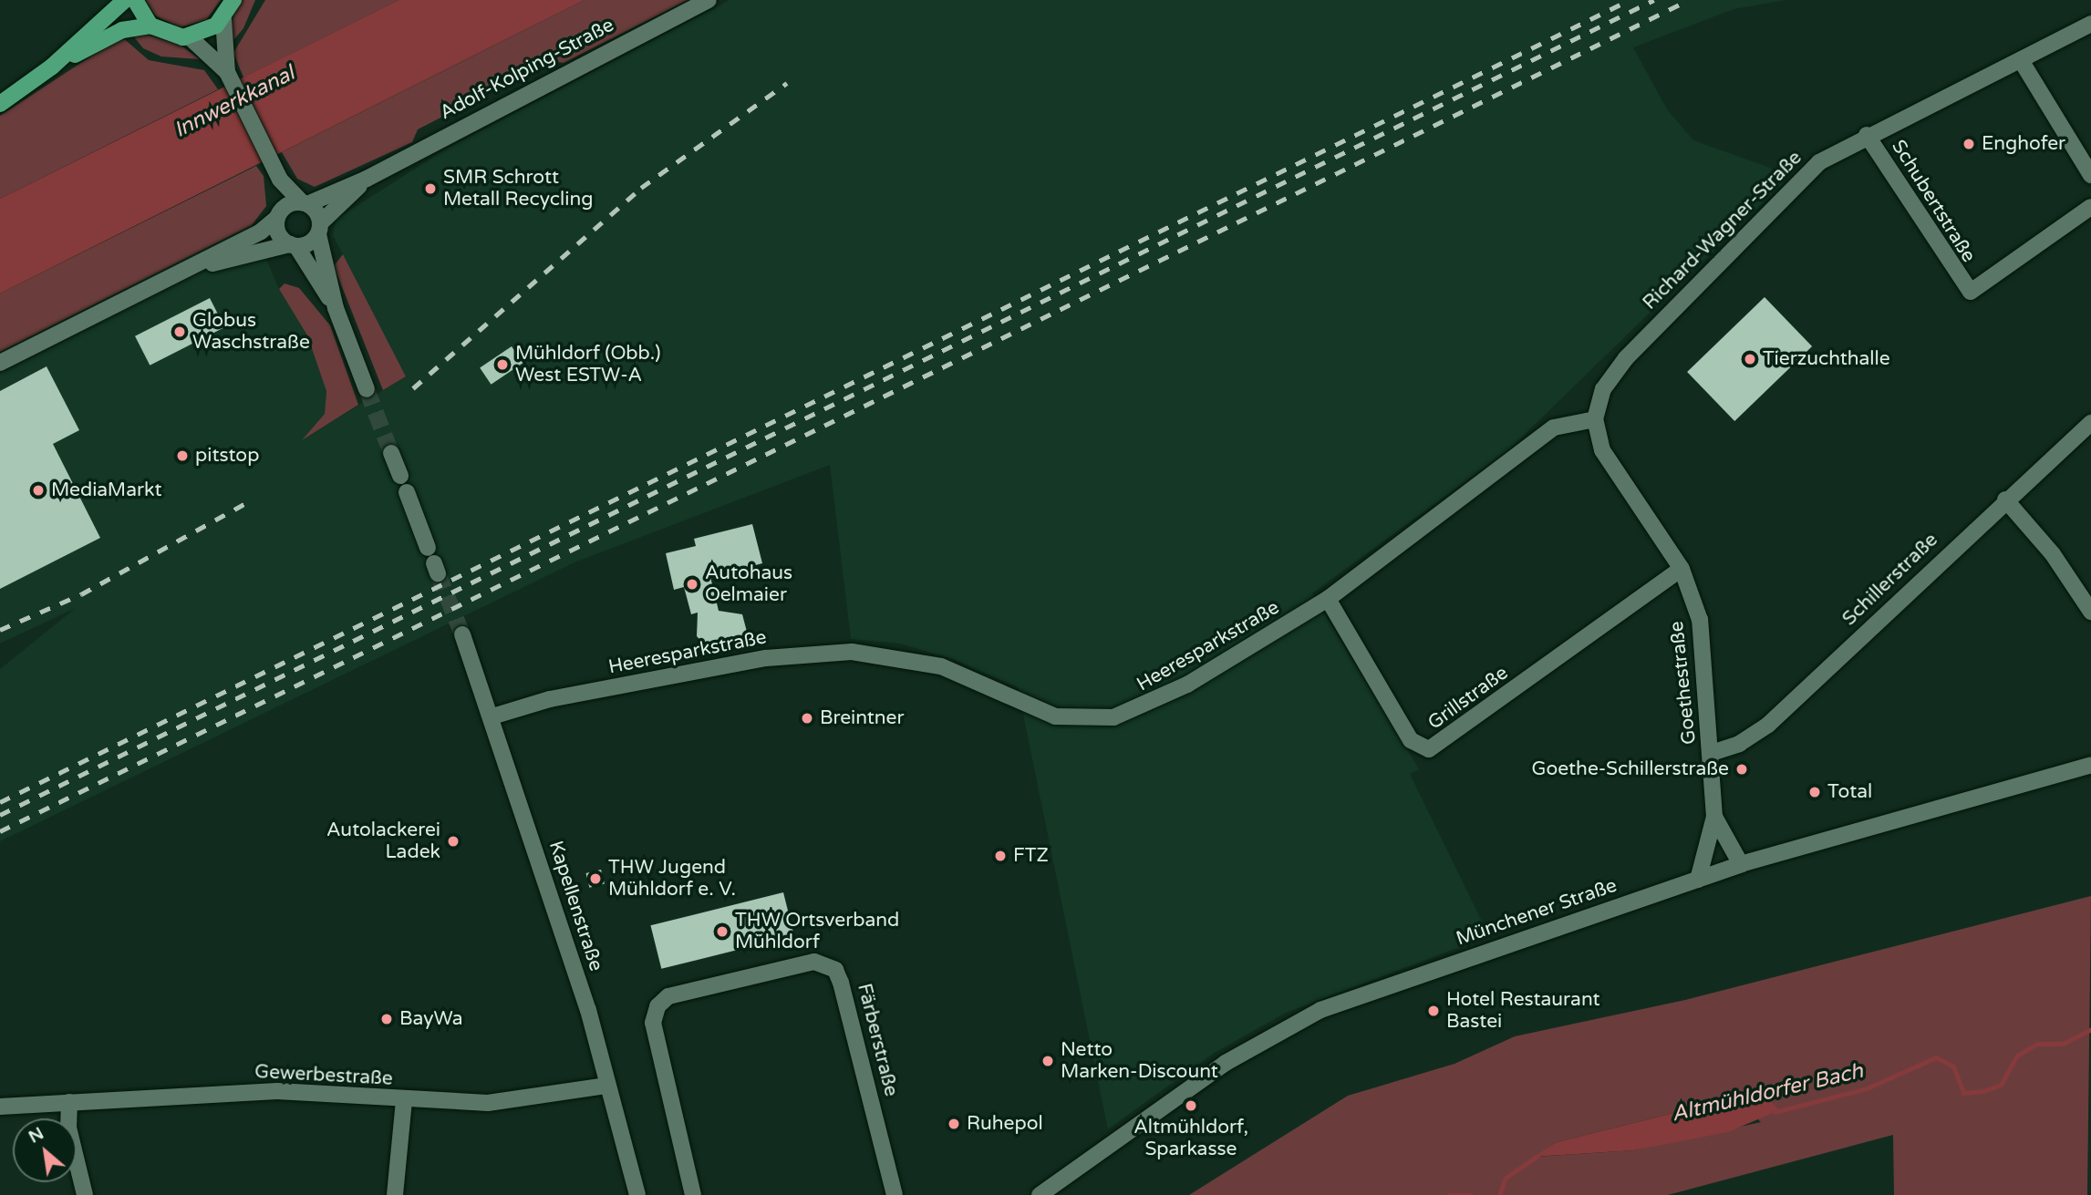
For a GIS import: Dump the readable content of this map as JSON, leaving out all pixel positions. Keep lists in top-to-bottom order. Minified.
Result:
{"streets":{"street":["Adolf-Kolping-Straße","Schubertstraße","Richard-Wagner-Straße","Schillerstraße","Heeresparkstraße","Goethestraße","Grillstraße","Kapellenstraße","Münchener Straße","Färberstraße","Gewerbestraße"]},"crossings":[["Schubertstraße","Richard-Wagner-Straße"],["Richard-Wagner-Straße","Heeresparkstraße"],["Richard-Wagner-Straße","Goethestraße"],["Schillerstraße","Goethestraße"],["Heeresparkstraße","Goethestraße"],["Heeresparkstraße","Grillstraße"],["Heeresparkstraße","Kapellenstraße"],["Goethestraße","Grillstraße"],["Goethestraße","Münchener Straße"],["Kapellenstraße","Gewerbestraße"]],"water":["Innwerkkanal","Altmühldorfer Bach"],"places":["Enghofer","SMR Schrott Metall Recycling","Globus Waschstraße","Tierzuchthalle","Mühldorf (Obb.) West ESTW-A","pitstop","MediaMarkt","Autohaus Oelmaier","Breintner","Goethe-Schillerstraße","Total","Autolackerei Ladek","FTZ","THW Jugend Mühldorf e. V.","THW Ortsverband Mühldorf","Hotel Restaurant Bastei","BayWa","Netto Marken-Discount","Altmühldorf, Sparkasse","Ruhepol"],"north":"top left"}
